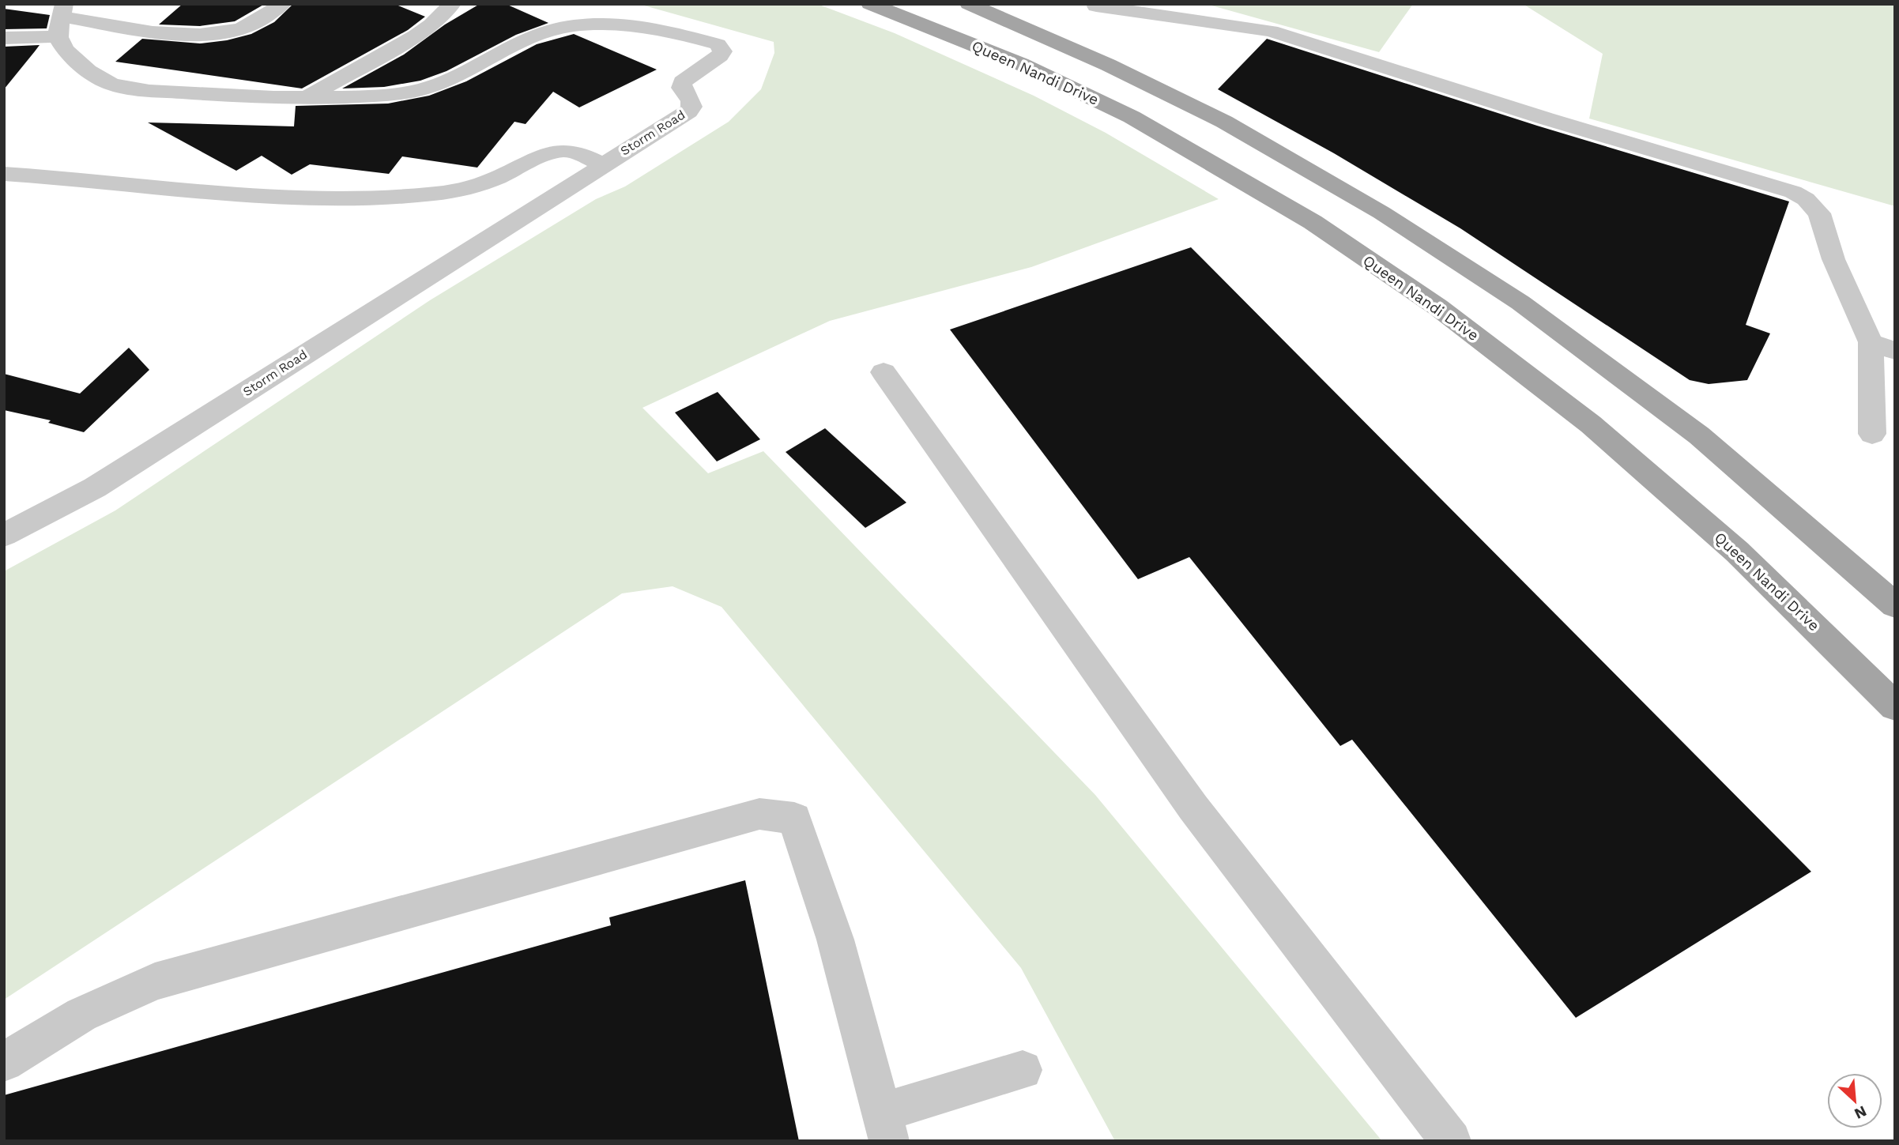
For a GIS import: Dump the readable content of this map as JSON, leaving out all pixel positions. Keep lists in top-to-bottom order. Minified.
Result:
{"streets":{"main road":["Queen Nandi Drive"],"street":["Storm Road"]},"north":"bottom right"}
